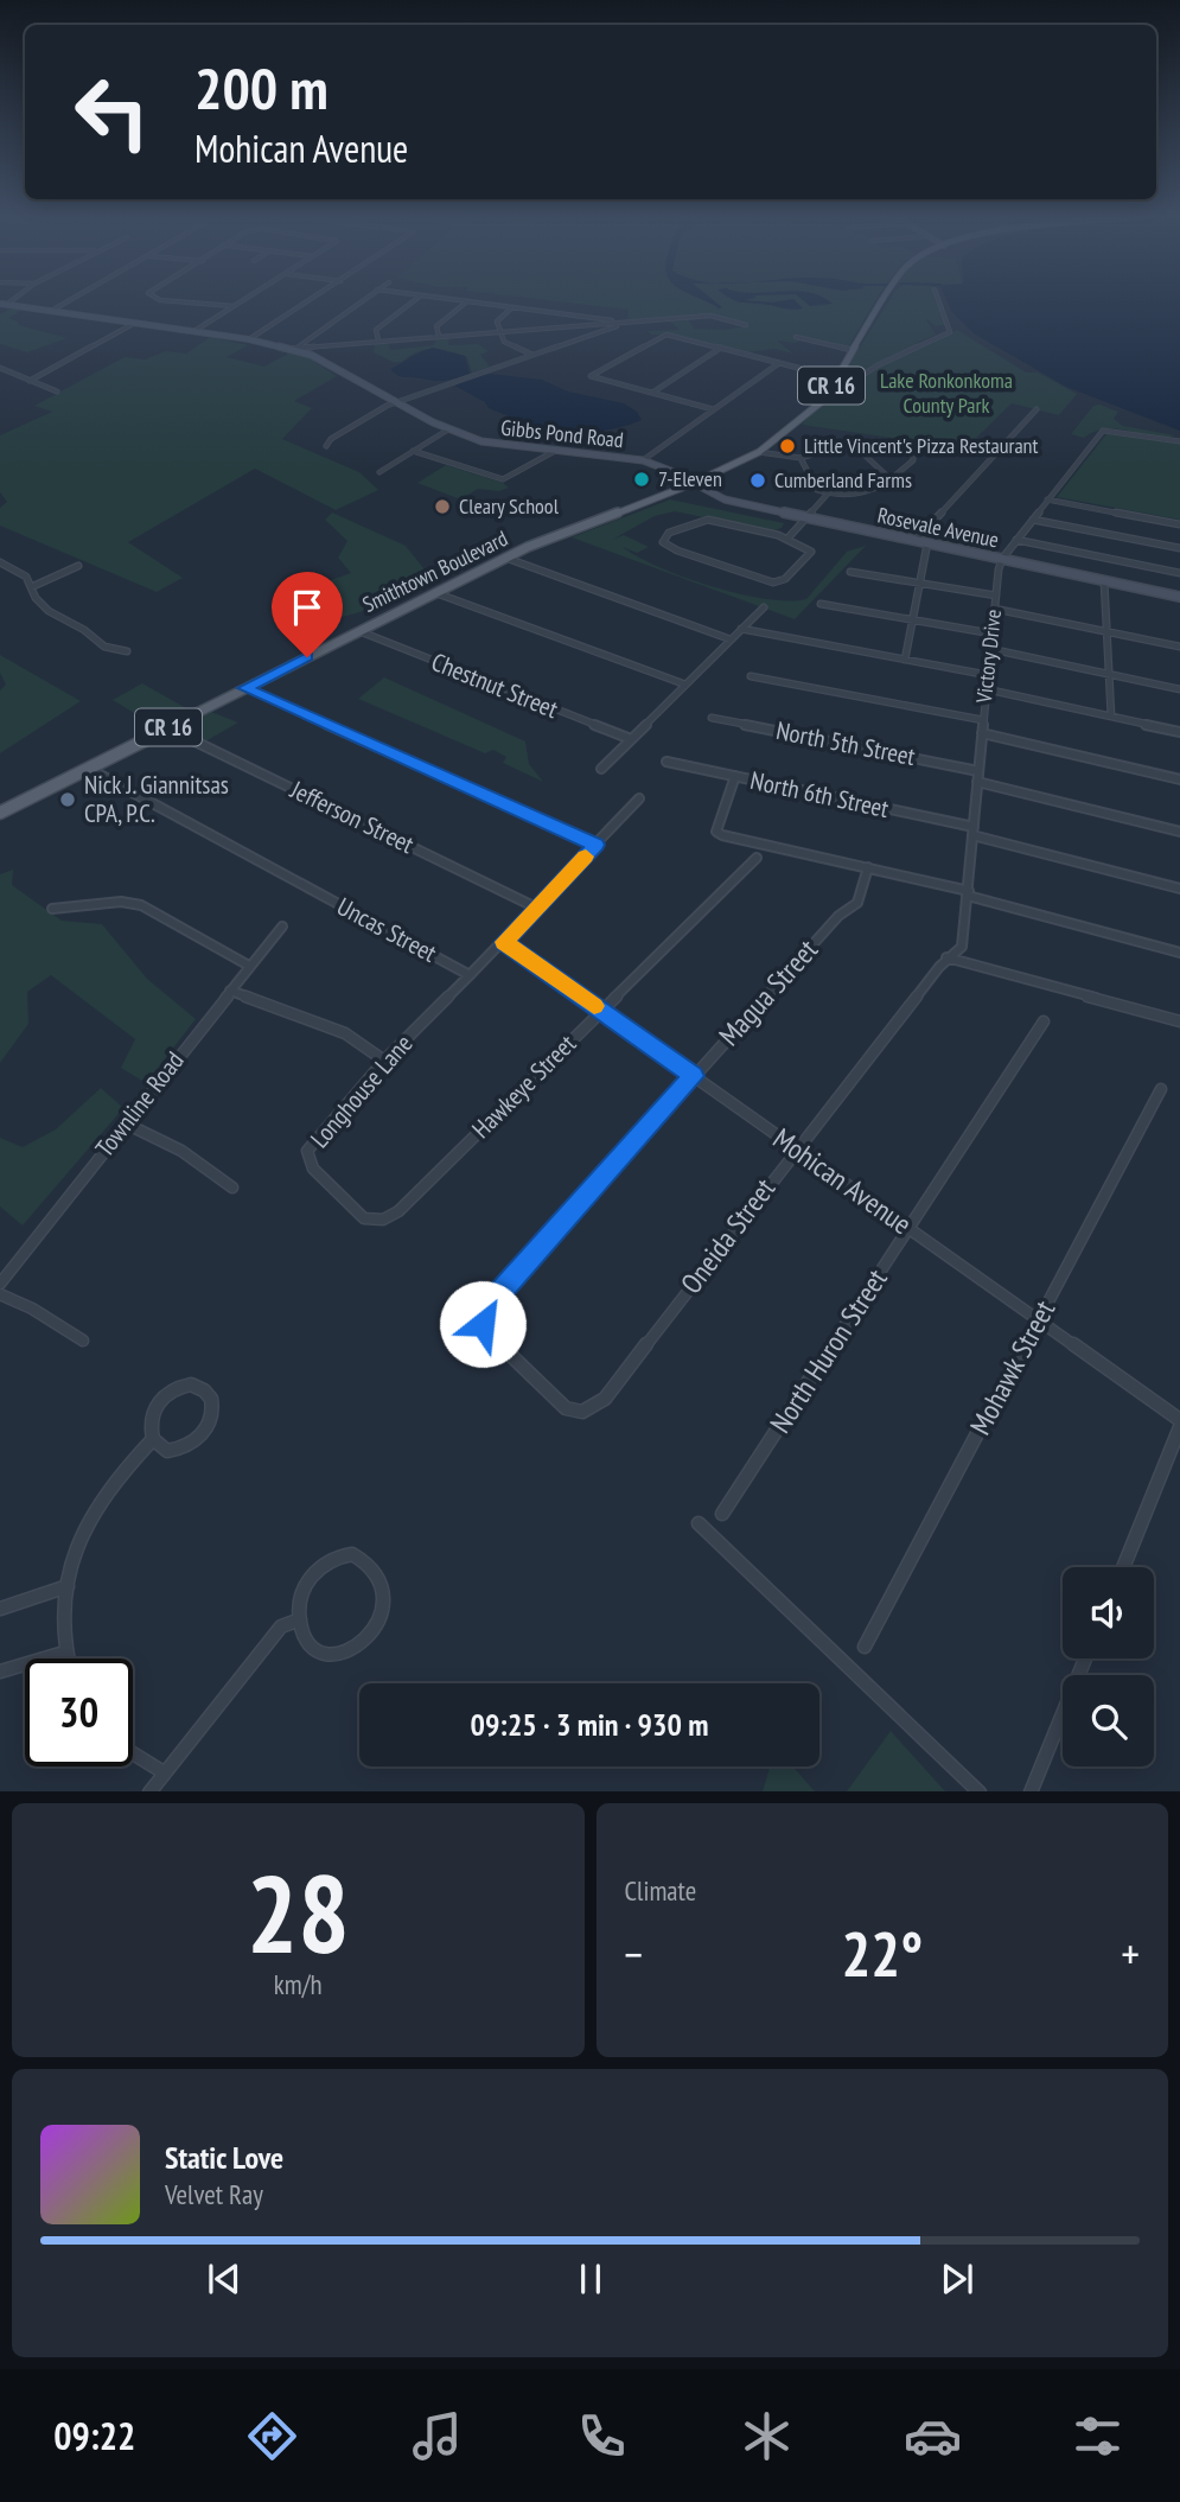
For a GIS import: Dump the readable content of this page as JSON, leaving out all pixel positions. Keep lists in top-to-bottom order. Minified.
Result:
{"streets":{"main road":["CR 16","Smithtown Boulevard"],"street":["Gibbs Pond Road","Rosevale Avenue","Victory Drive","Chestnut Street","North 5th Street","North 6th Street","Jefferson Street","Uncas Street","Magua Street","Hawkeye Street","Longhouse Lane","Townline Road","Mohican Avenue","Oneida Street","North Huron Street","Mohawk Street"]},"crossings":[["Gibbs Pond Road","Rosevale Avenue"],["Gibbs Pond Road","Smithtown Boulevard"],["Rosevale Avenue","Smithtown Boulevard"],["Rosevale Avenue","Victory Drive"],["Smithtown Boulevard","Chestnut Street"],["Smithtown Boulevard","Jefferson Street"],["Smithtown Boulevard","Uncas Street"],["Victory Drive","North 5th Street"],["Victory Drive","North 6th Street"],["Victory Drive","Oneida Street"],["Uncas Street","Longhouse Lane"],["Magua Street","Mohican Avenue"],["Magua Street","Oneida Street"],["Hawkeye Street","Longhouse Lane"],["Hawkeye Street","Mohican Avenue"],["Mohican Avenue","Oneida Street"],["Mohican Avenue","North Huron Street"],["Mohican Avenue","Mohawk Street"]],"parks":["Lake Ronkonkoma County Park"],"places":["Little Vincent's Pizza Restaurant","7-Eleven","Cumberland Farms","Cleary School","Nick J. Giannitsas CPA, P.C."],"page":{"turn":["200 m","Mohican Avenue"],"limit":"30","trip":"09:25 · 3 min · 930 m","tile":[["28","km/h"],"Climate"],"heat":["−","22°","+"],"song":["Static Love","Velvet Ray"],"tabs":"09:22"}}
